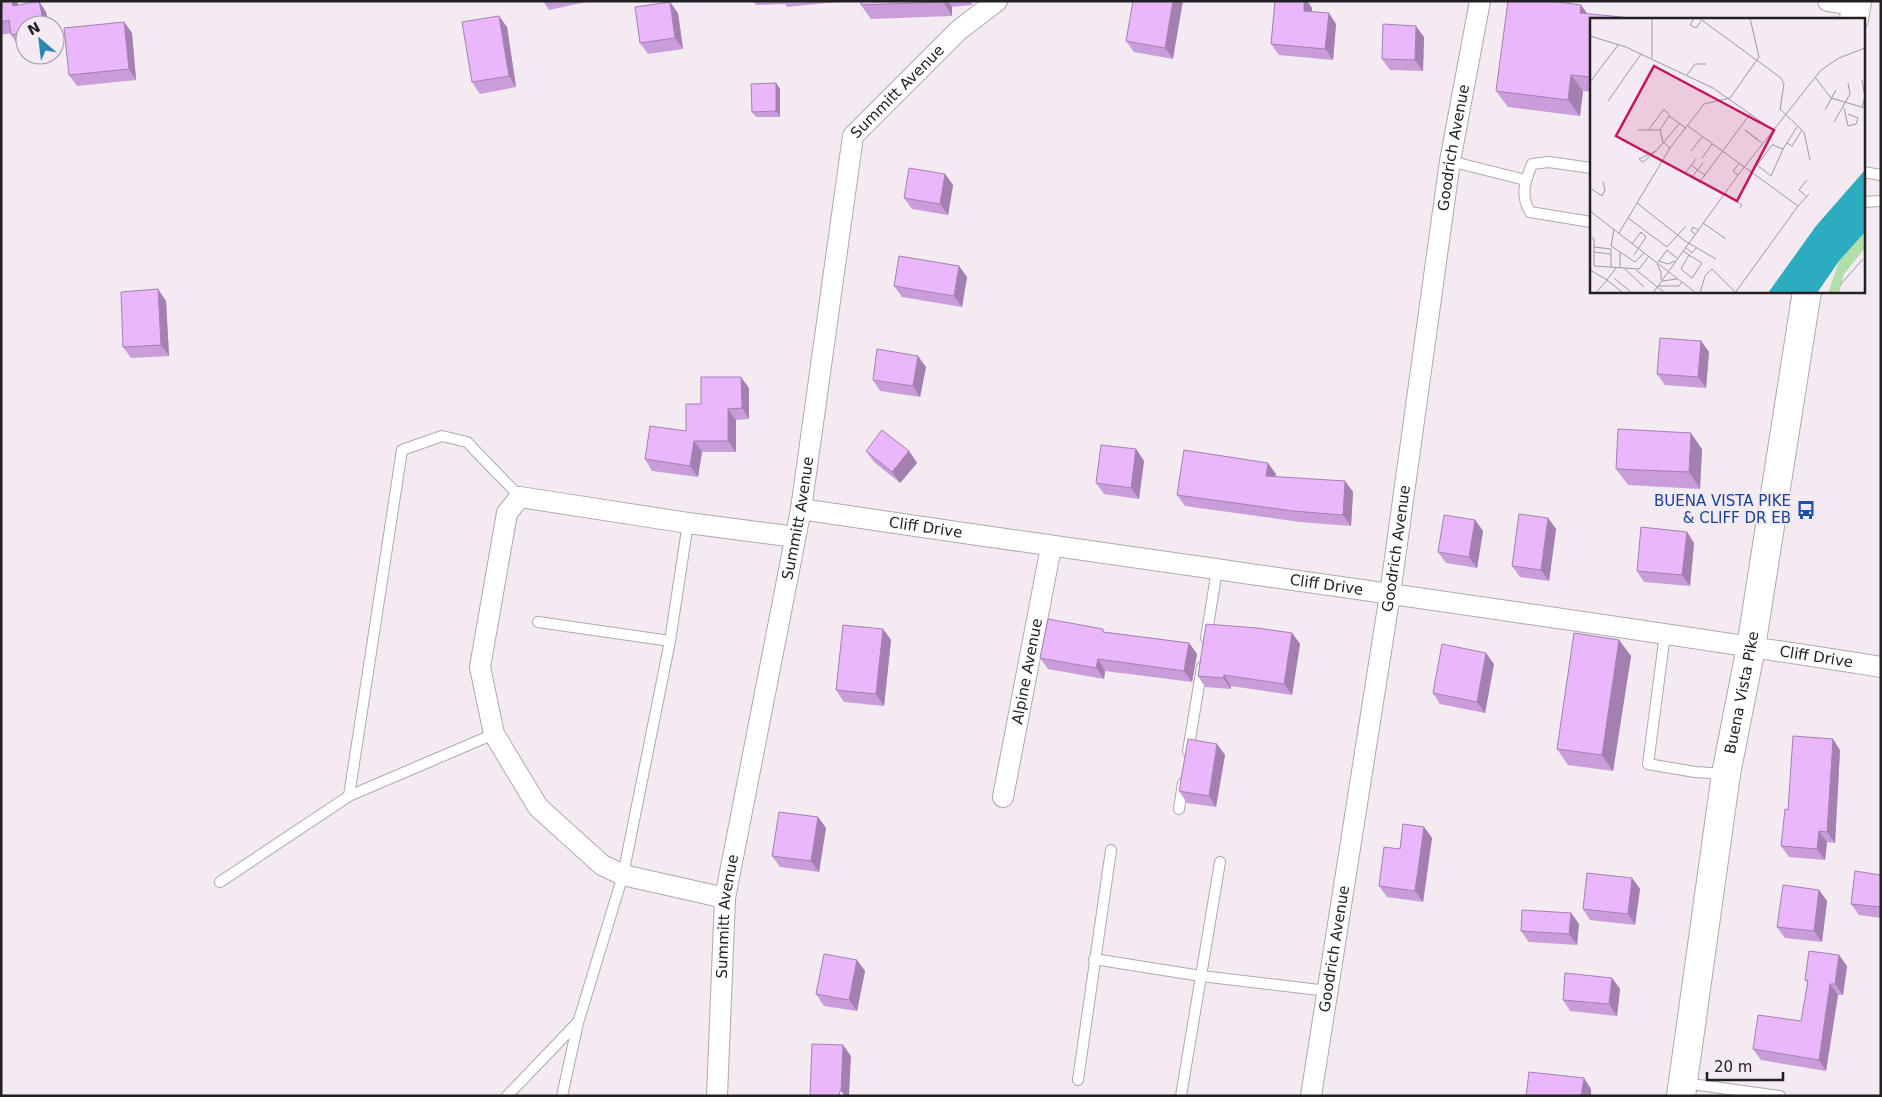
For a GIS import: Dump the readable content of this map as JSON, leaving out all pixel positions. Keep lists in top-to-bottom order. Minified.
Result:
{"streets":{"main road":["Buena Vista Pike"],"street":["Summitt Avenue","Goodrich Avenue","Cliff Drive","Alpine Avenue"]},"crossings":[["Summitt Avenue","Cliff Drive"],["Goodrich Avenue","Cliff Drive"],["Cliff Drive","Alpine Avenue"],["Cliff Drive","Buena Vista Pike"]],"places":{"bus stop":["BUENA VISTA PIKE & CLIFF DR EB"]},"scale_bar":"20 m","north":"top left"}
